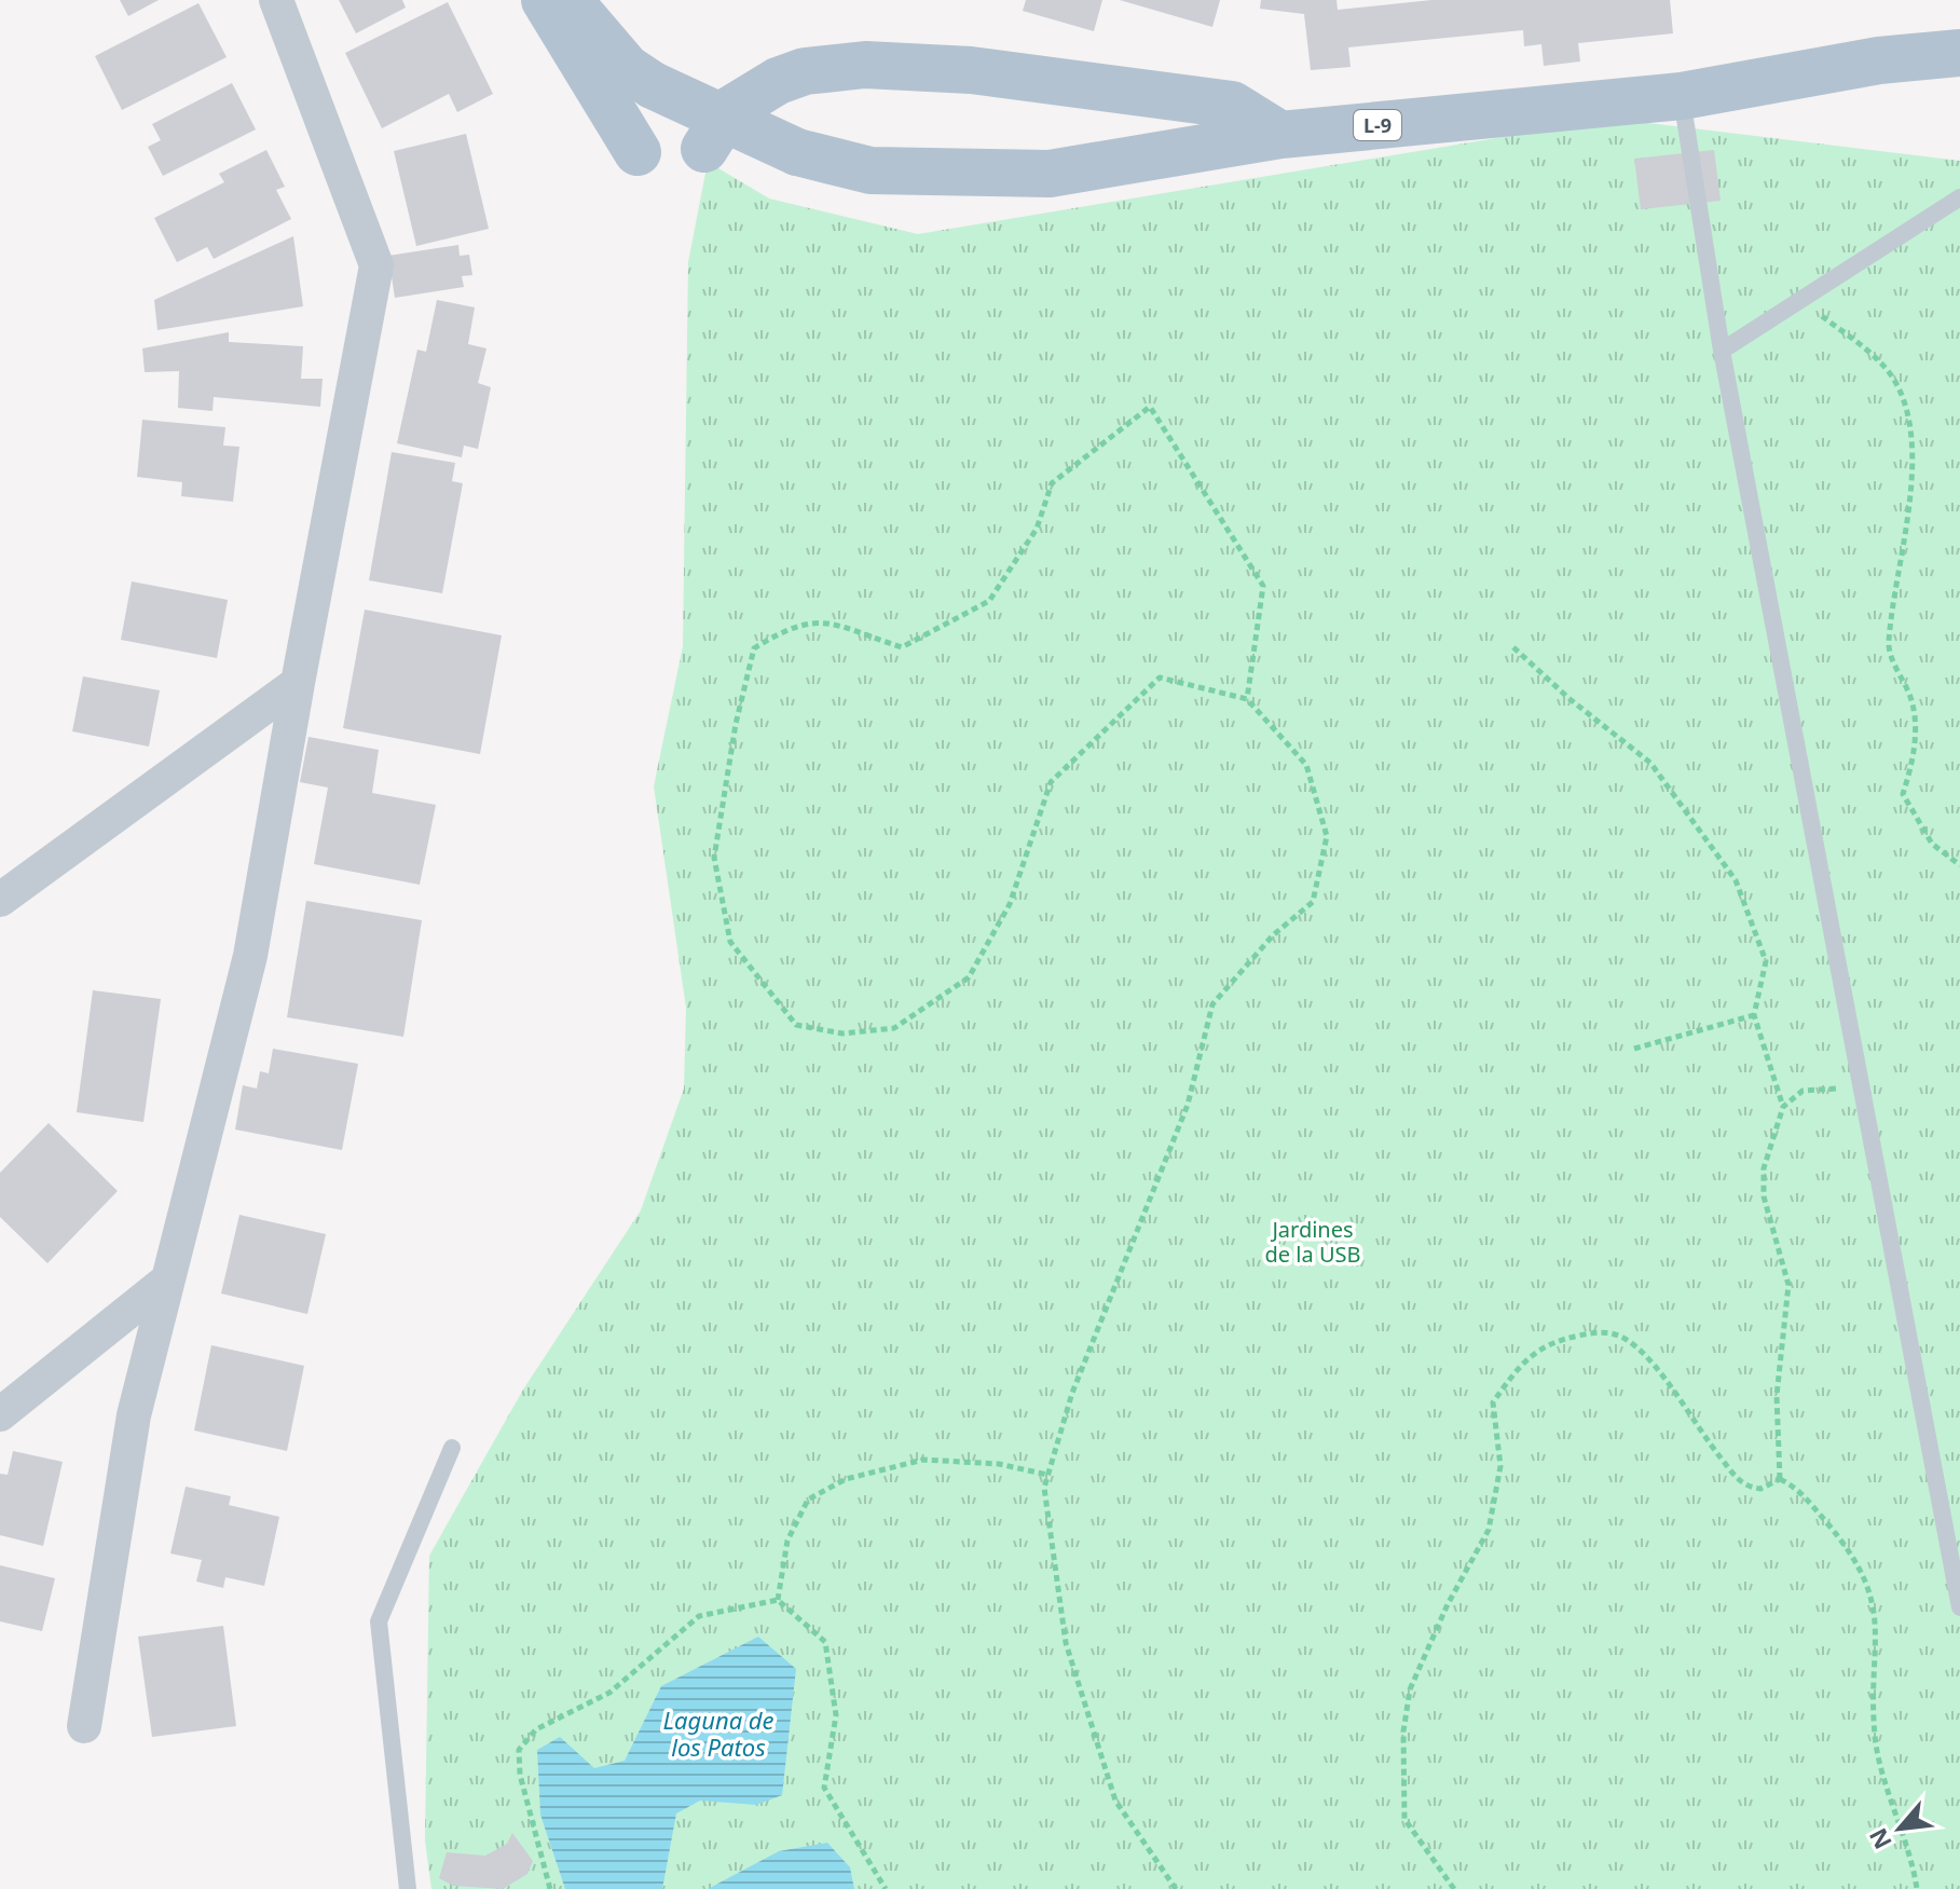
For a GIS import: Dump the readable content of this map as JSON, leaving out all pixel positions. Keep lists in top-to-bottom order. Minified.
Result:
{"streets":{"main road":["L-9"]},"water":["Laguna de los Patos"],"parks":["Jardines de la USB"],"north":"bottom left"}
